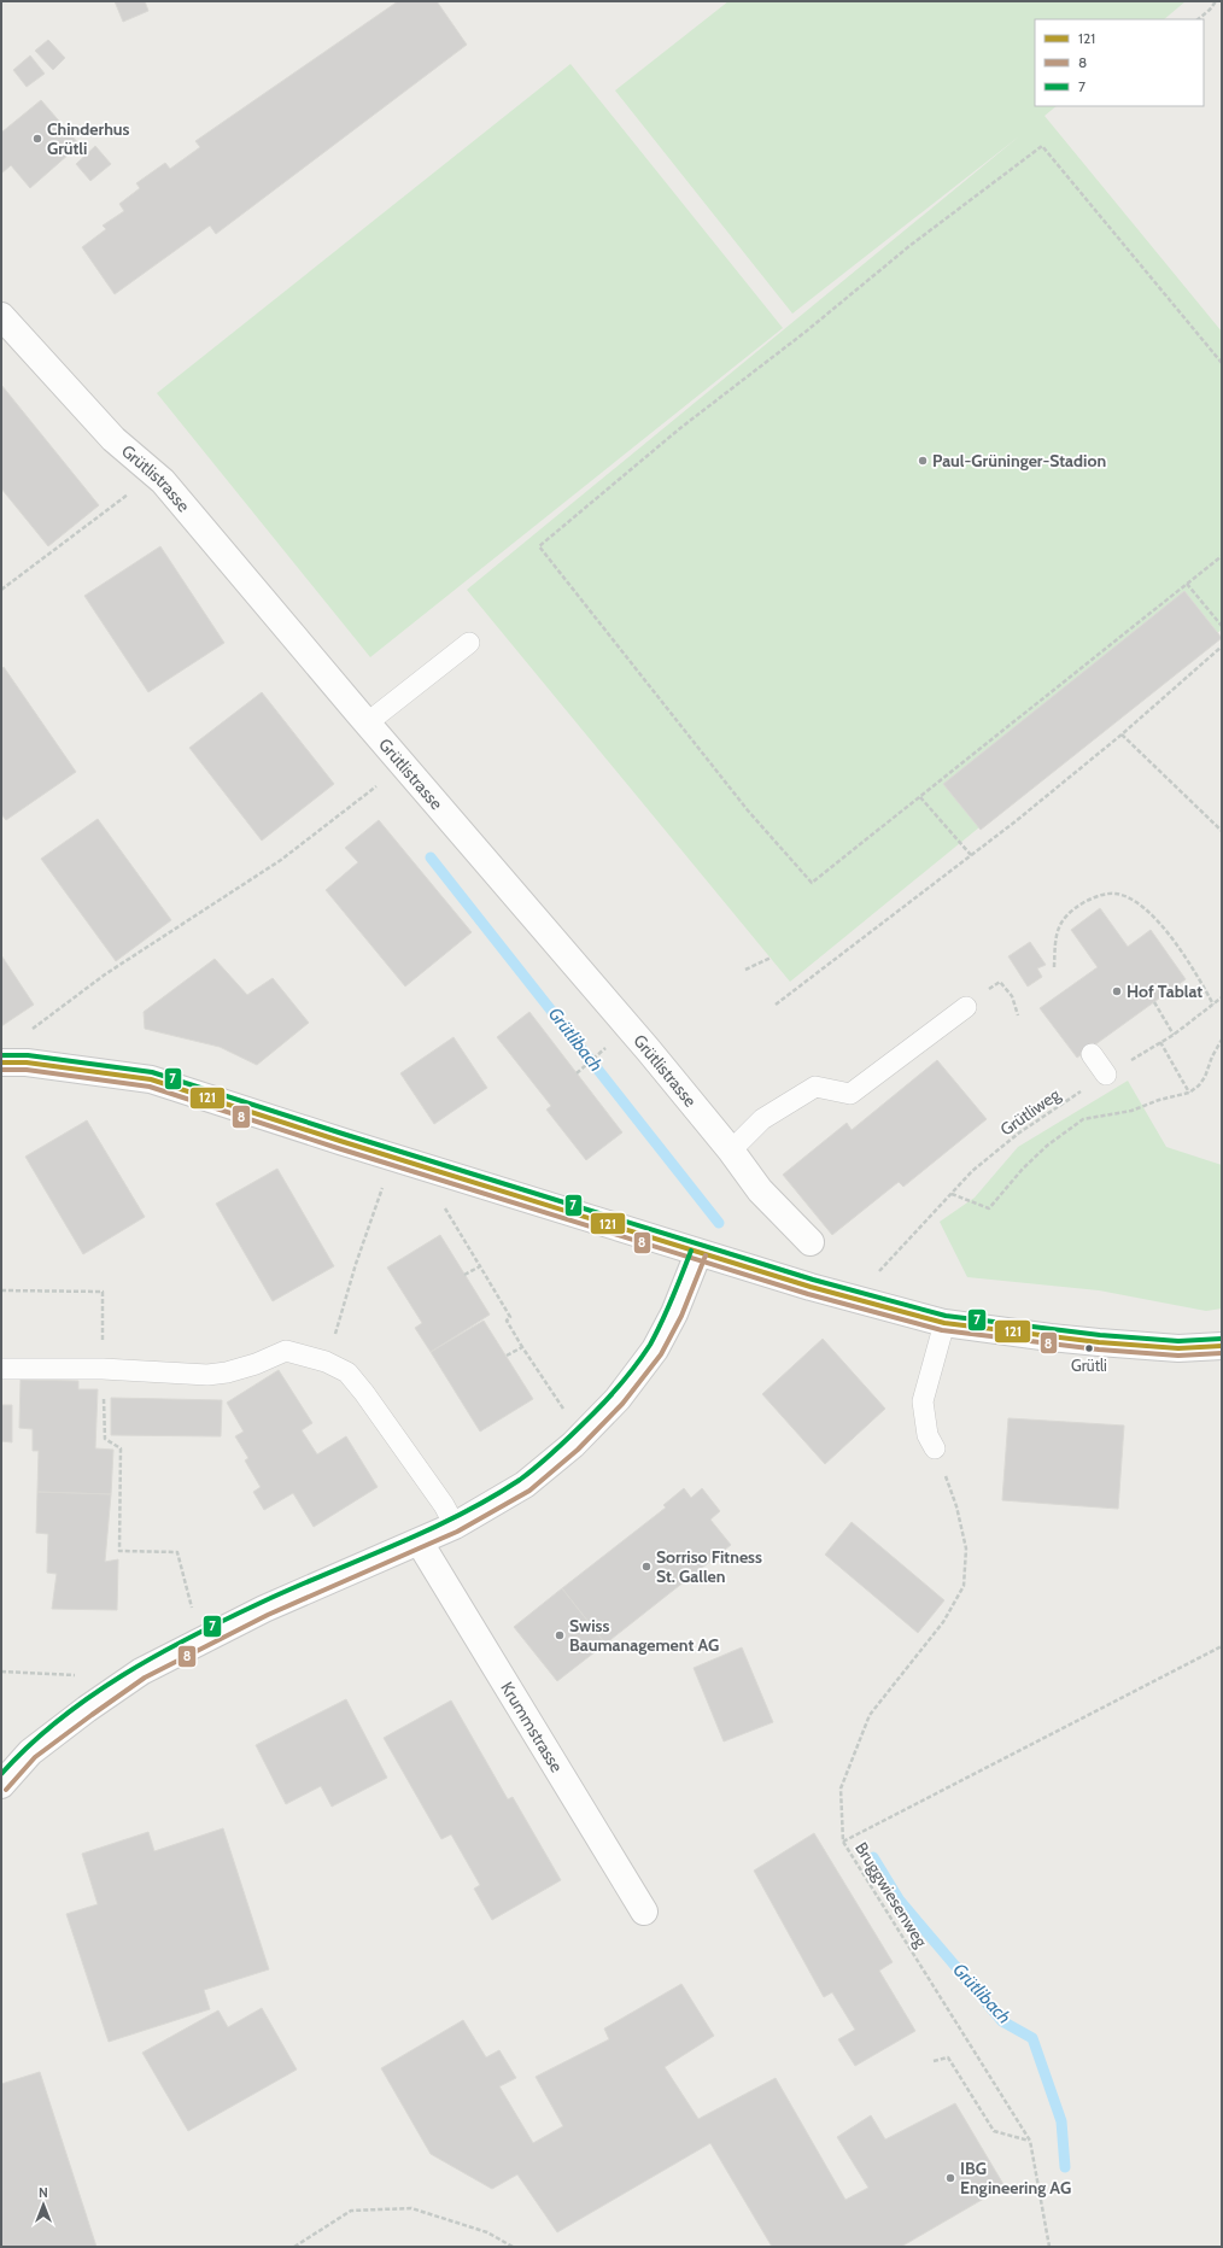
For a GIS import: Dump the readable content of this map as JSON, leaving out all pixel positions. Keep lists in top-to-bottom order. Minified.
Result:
{"streets":{"street":["Grütlistrasse","Krummstrasse"],"path":["Grütliweg","Bruggwiesenweg"]},"water":["Grütlibach"],"places":["Chinderhus Grütli","Paul-Grüninger-Stadion","Hof Tablat","Grütli","Sorriso Fitness St. Gallen","Swiss Baumanagement AG","IBG Engineering AG"],"lines":["transit line 7","transit line 121","transit line 8"],"legend":["121","8","7"],"north":"top"}
